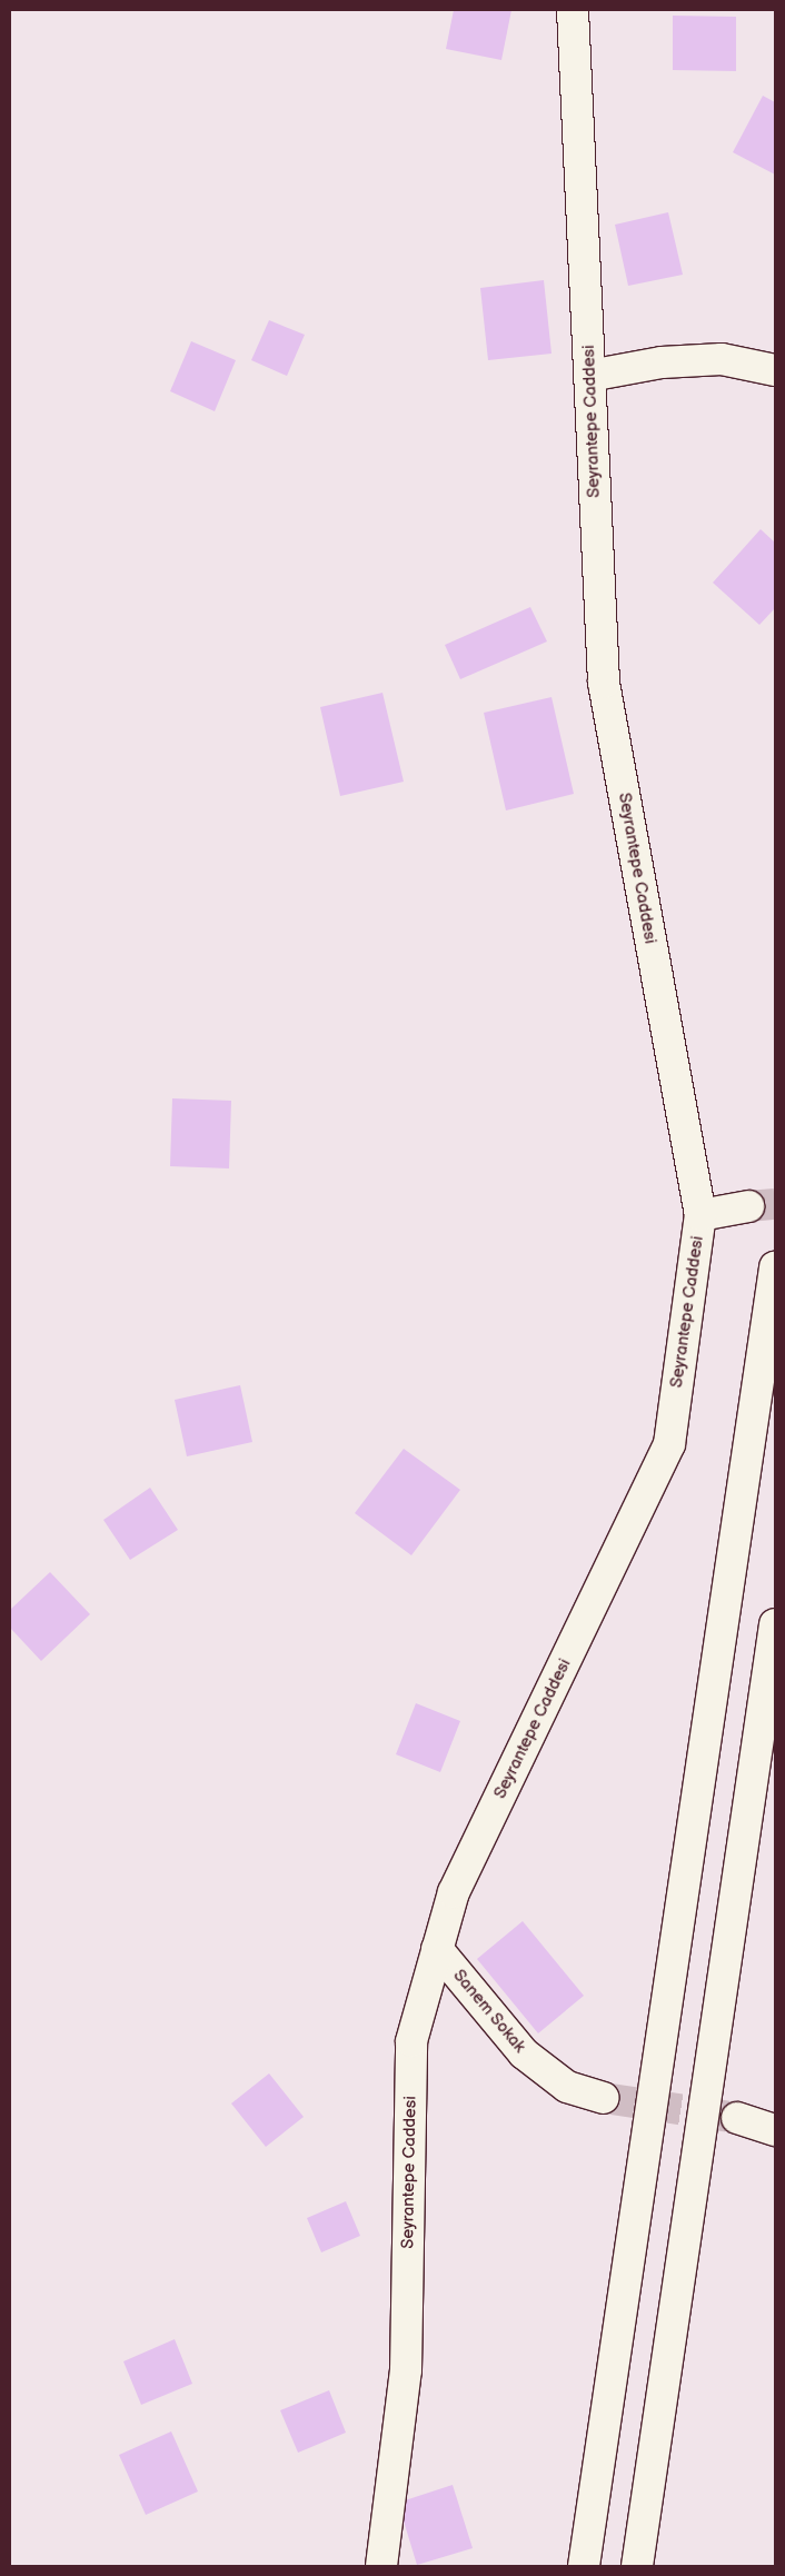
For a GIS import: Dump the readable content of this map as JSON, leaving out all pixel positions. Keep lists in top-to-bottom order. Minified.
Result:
{"streets":{"street":["Seyrantepe Caddesi","Sanem Sokak"]},"crossings":[["Seyrantepe Caddesi","Sanem Sokak"]]}
